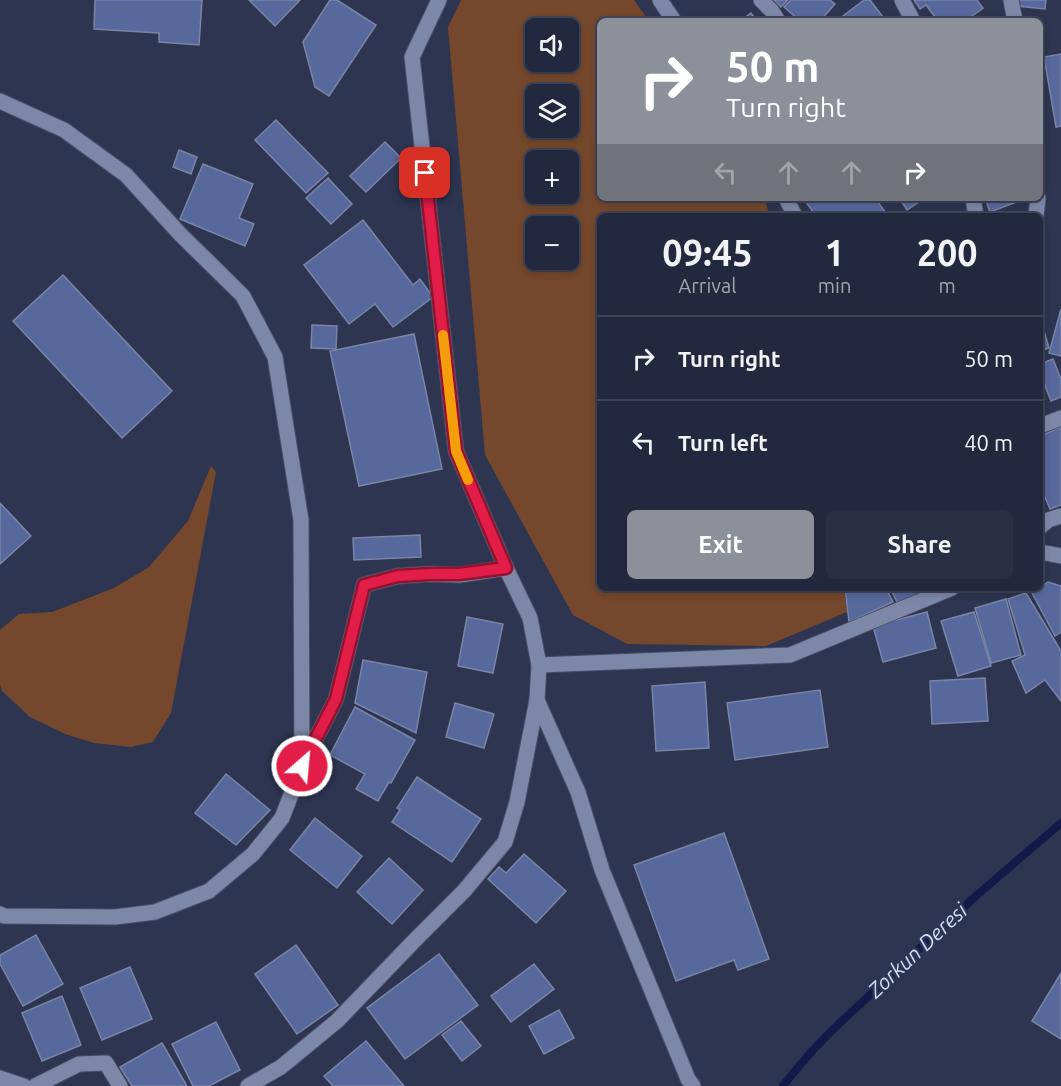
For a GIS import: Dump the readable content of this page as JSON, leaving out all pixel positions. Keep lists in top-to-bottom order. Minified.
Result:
{"water":["Zorkun Deresi"],"page":{"map_buttons":["+","−"],"turn":["50 m","Turn right"],"eta":["09:45","Arrival","1","min","200","m"],"list":[{"name":"Turn right","value":"50 m"},{"name":"Turn left","value":"40 m"}],"buttons":["Exit","Share"]}}
